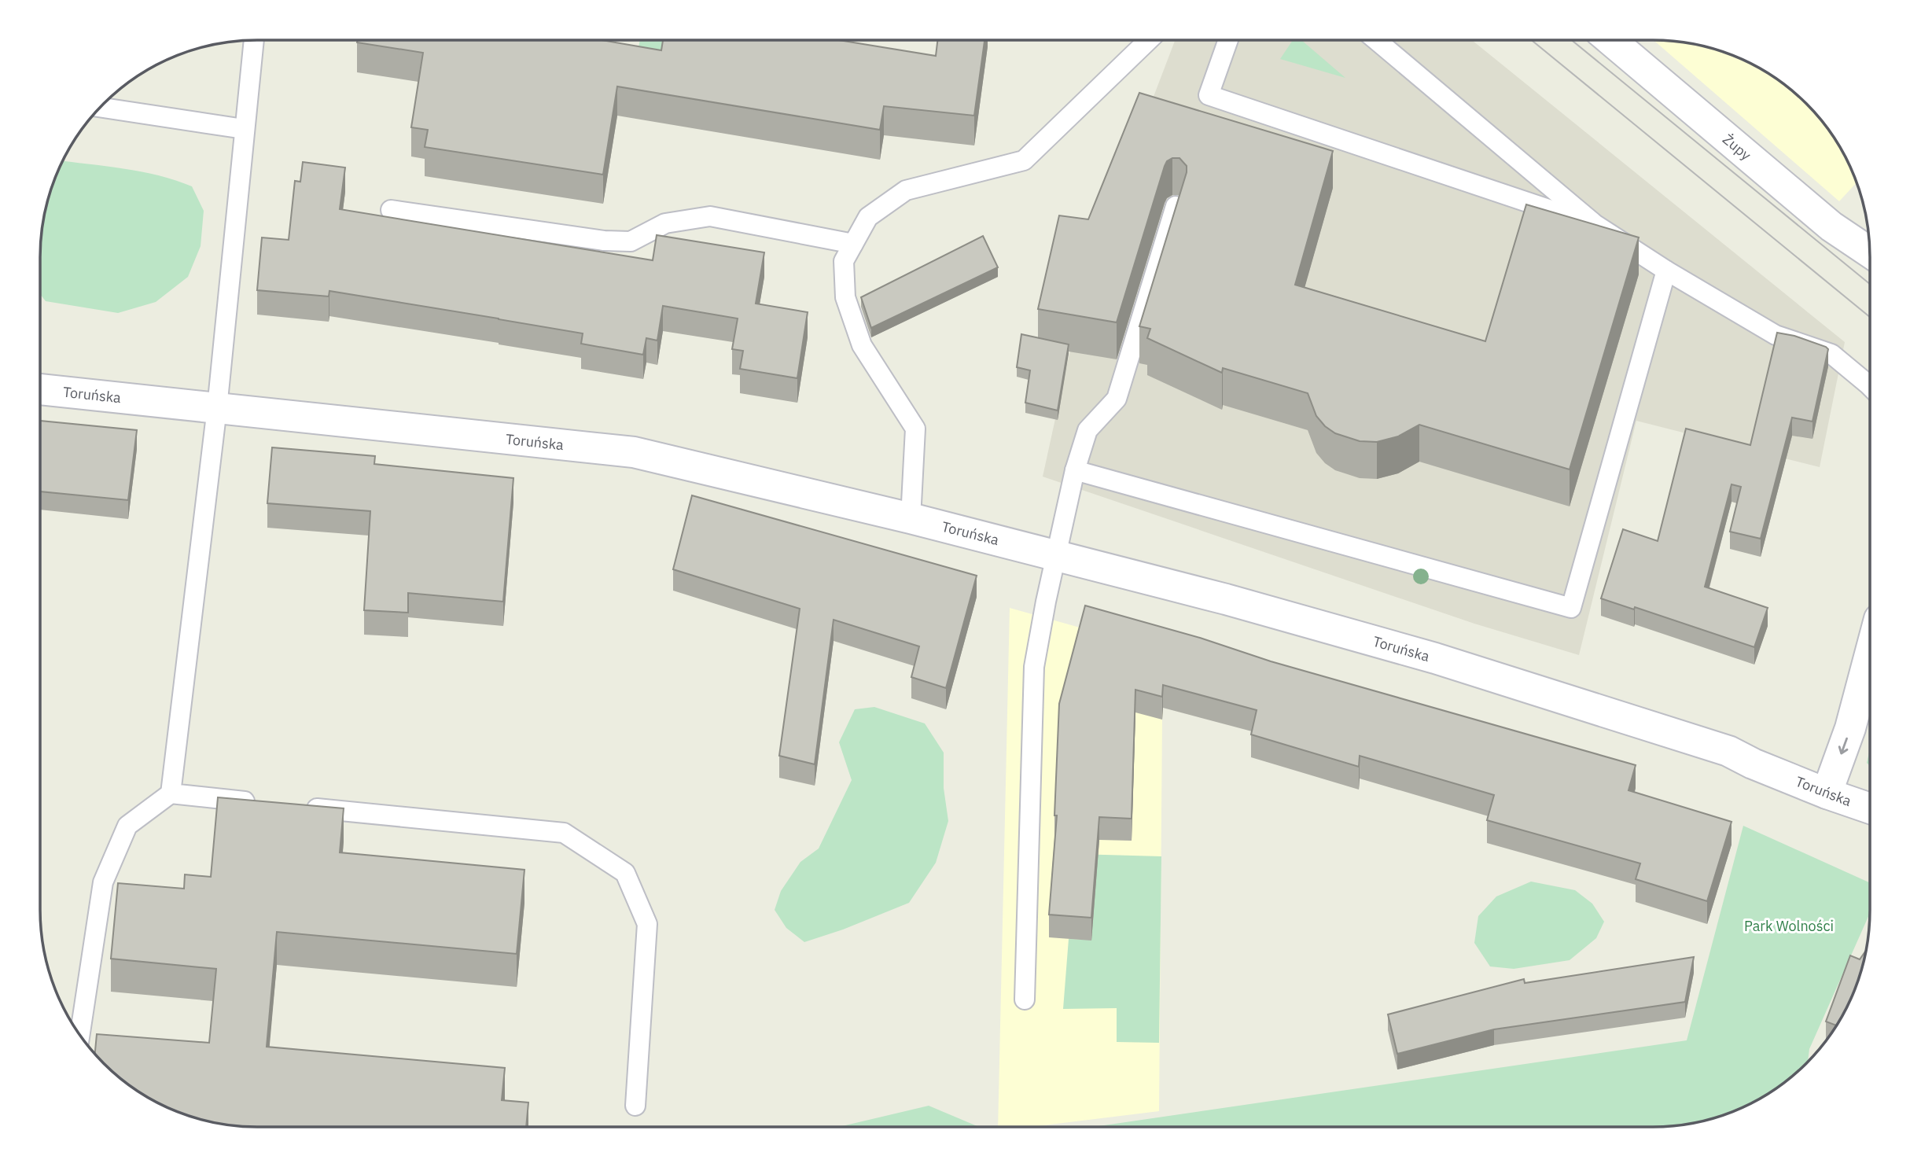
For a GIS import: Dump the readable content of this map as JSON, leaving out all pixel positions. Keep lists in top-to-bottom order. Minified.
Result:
{"streets":{"street":["Żupy","Toruńska"]},"parks":["Park Wolności"]}
